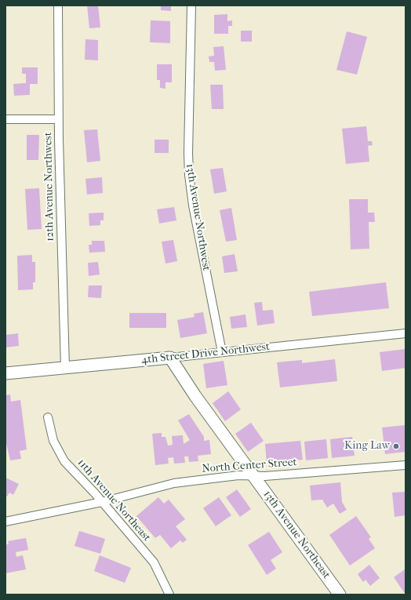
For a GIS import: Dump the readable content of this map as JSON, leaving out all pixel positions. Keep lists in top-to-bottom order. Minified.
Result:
{"streets":{"main road":["4th Street Drive Northwest","13th Avenue Northeast"],"street":["12th Avenue Northwest","13th Avenue Northwest","North Center Street","11th Avenue Northeast"]},"crossings":[["12th Avenue Northwest","4th Street Drive Northwest"],["13th Avenue Northwest","4th Street Drive Northwest"],["North Center Street","11th Avenue Northeast"],["North Center Street","13th Avenue Northeast"]],"places":["King Law"]}
